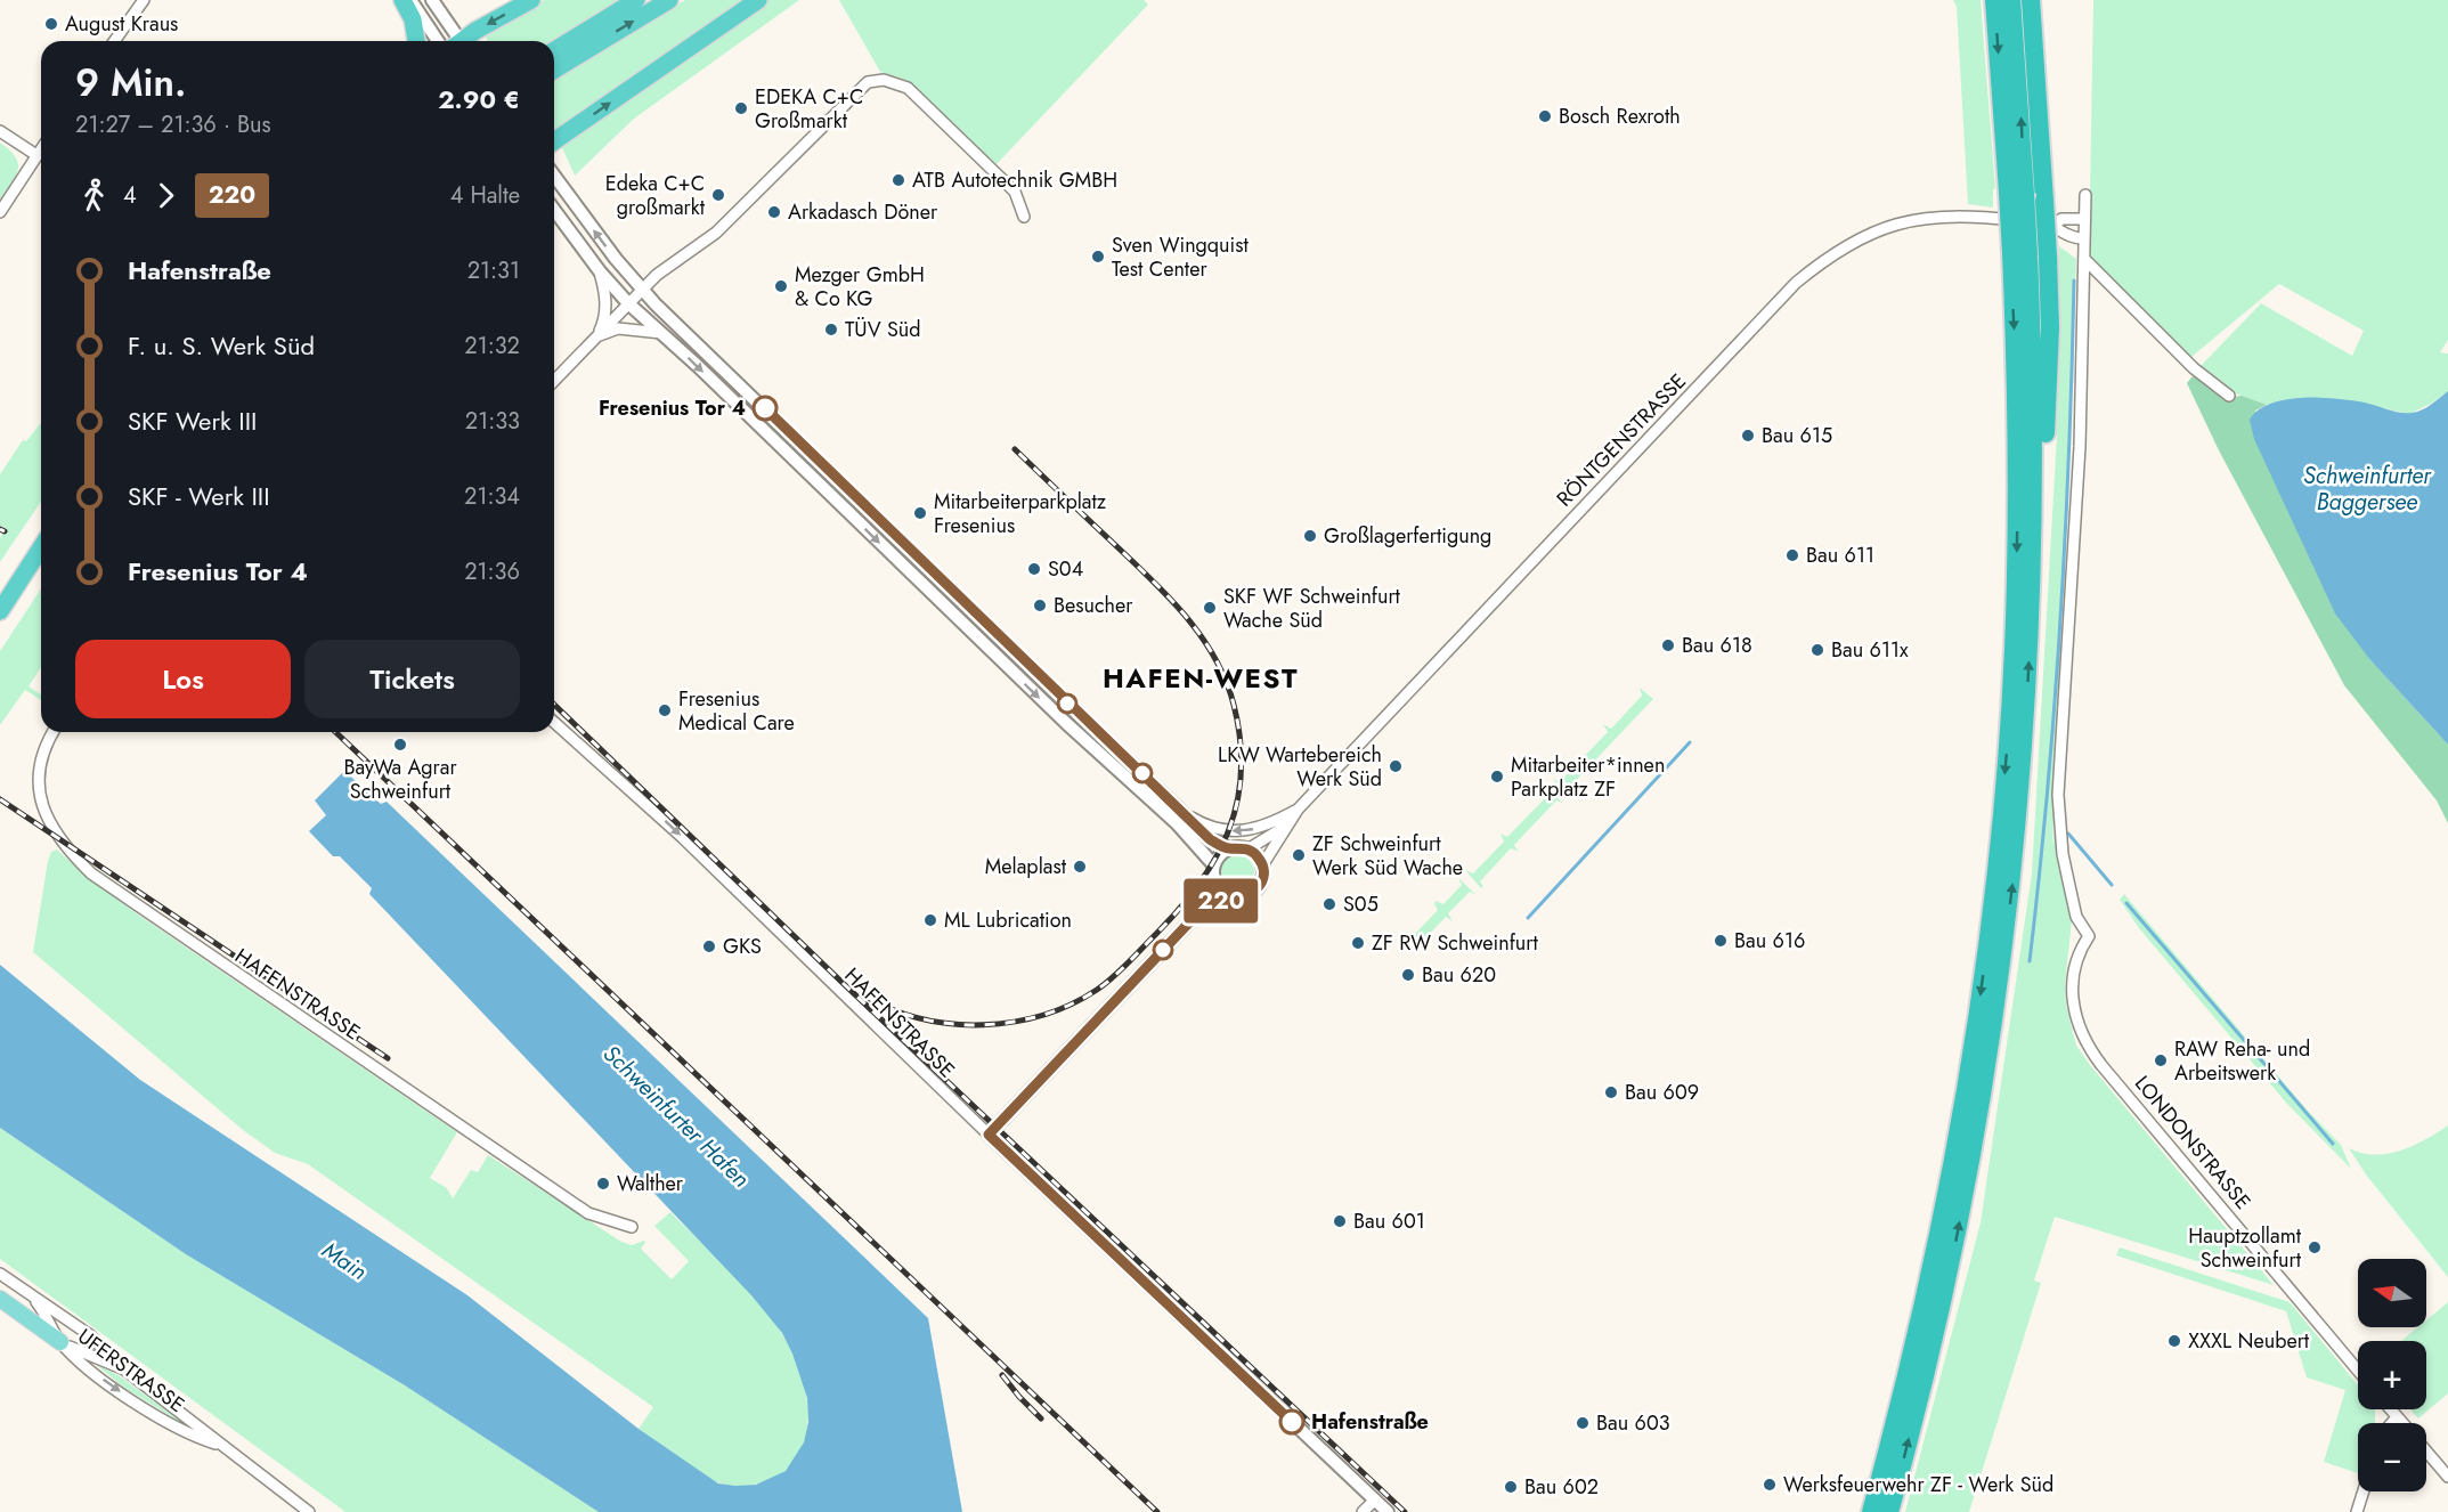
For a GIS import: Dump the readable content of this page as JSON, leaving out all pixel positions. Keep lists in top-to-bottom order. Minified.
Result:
{"streets":{"street":["RÖNTGENSTRASSE","HAFENSTRASSE","LONDONSTRASSE","UFERSTRASSE"]},"districts":["HAFEN-WEST"],"water":["Schweinfurter Baggersee","Schweinfurter Hafen","Main"],"places":["August Kraus","EDEKA C+C Großmarkt","Bosch Rexroth","ATB Autotechnik GMBH","Edeka C+C großmarkt","Arkadasch Döner","Sven Wingquist Test Center","Mezger GmbH & Co KG","TÜV Süd","Fresenius Tor 4","Bau 615","Mitarbeiterparkplatz Fresenius","Großlagerfertigung","Bau 611","S04","Besucher","SKF WF Schweinfurt Wache Süd","Bau 618","Bau 611x","Fresenius Medical Care","BayWa Agrar Schweinfurt","LKW Wartebereich Werk Süd","Mitarbeiter*innen Parkplatz ZF","ZF Schweinfurt Werk Süd Wache","Melaplast","S05","ML Lubrication","Bau 616","ZF RW Schweinfurt","GKS","Bau 620","RAW Reha- und Arbeitswerk","Bau 609","Walther","Bau 601","Hauptzollamt Schweinfurt","XXXL Neubert","Hafenstraße","Bau 603","Werksfeuerwehr ZF - Werk Süd","Bau 602"],"lines":["bus line 220"],"north":"left","page":{"on_map":"220","heading":["9 Min.","21:27 – 21:36 · Bus","2.90 €"],"legs":["4","220","4 Halte"],"list":[{"name":"Hafenstraße","value":"21:31"},{"name":"F. u. S. Werk Süd","value":"21:32"},{"name":"SKF Werk III","value":"21:33"},{"name":"SKF - Werk III","value":"21:34"},{"name":"Fresenius Tor 4","value":"21:36"}],"buttons":["Los","Tickets"],"map_buttons":["+","−"]}}
